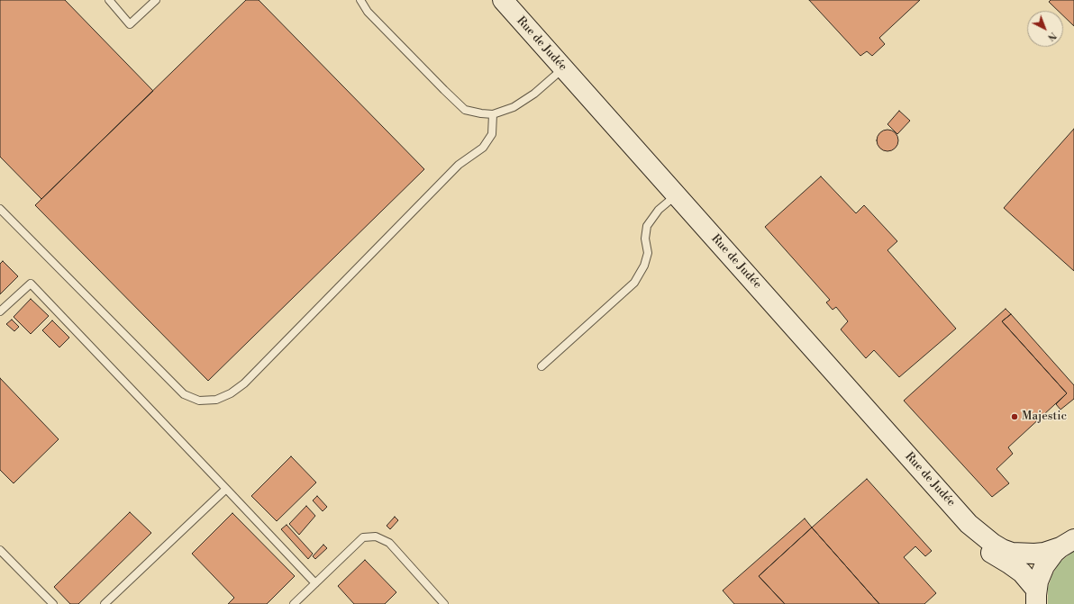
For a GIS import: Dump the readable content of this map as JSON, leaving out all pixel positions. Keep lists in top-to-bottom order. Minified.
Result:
{"streets":{"main road":["Rue de Judée"]},"places":["Majestic"],"north":"bottom right"}
